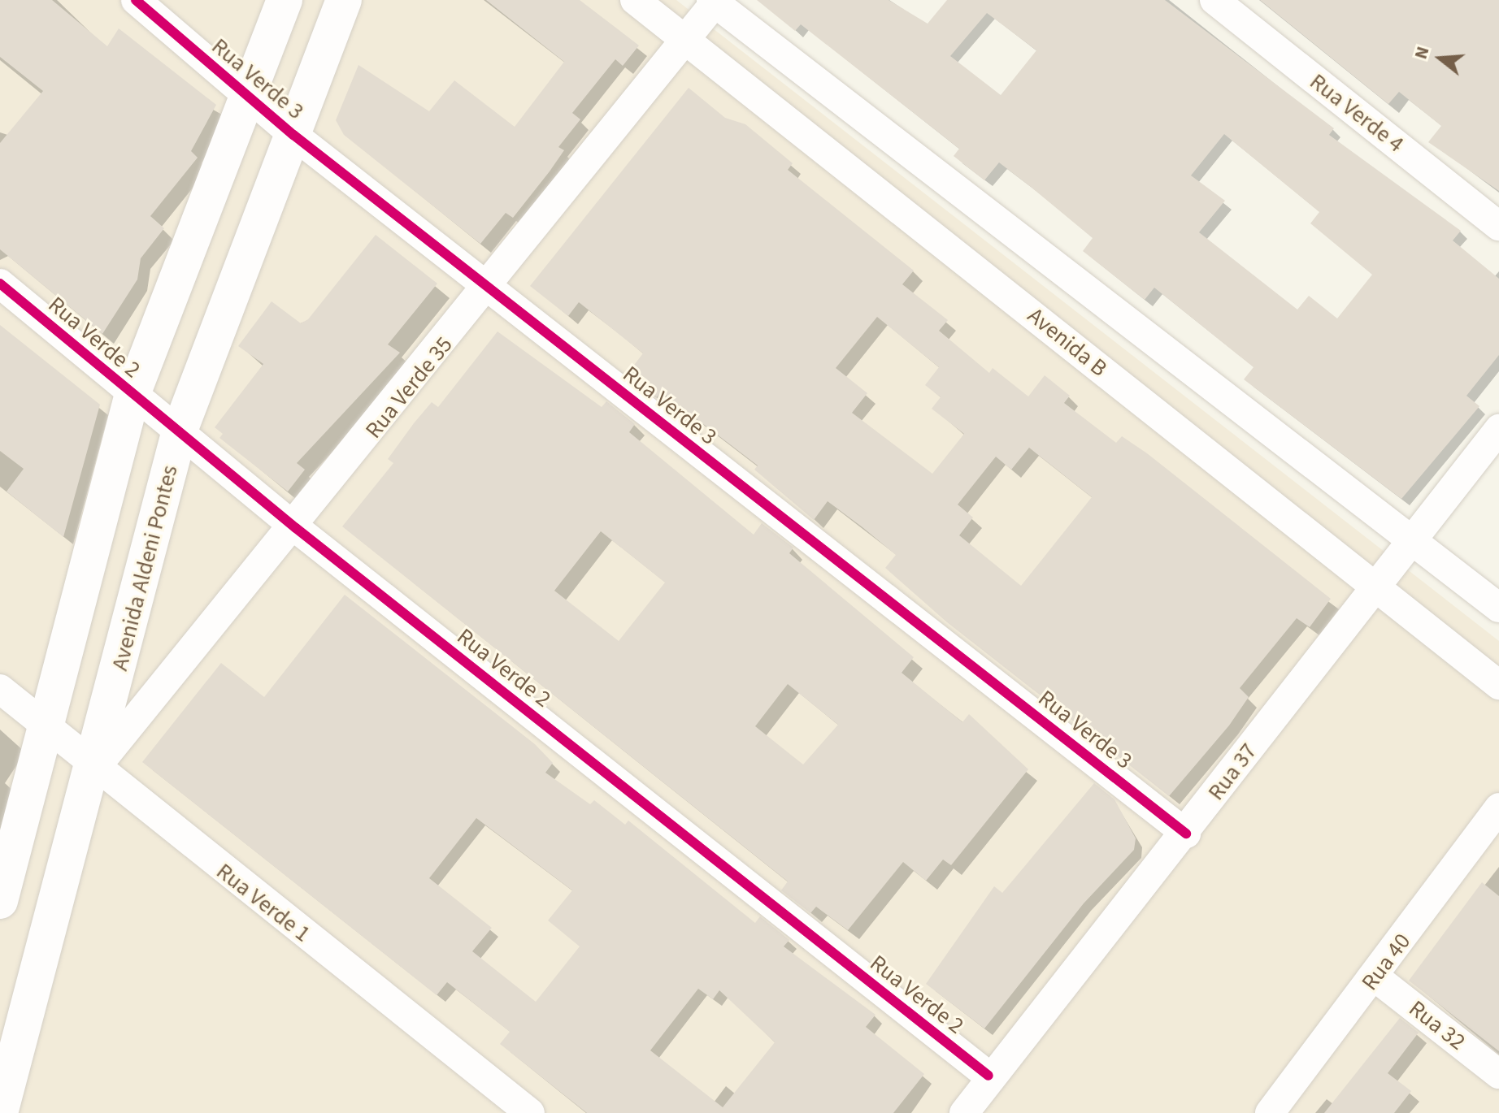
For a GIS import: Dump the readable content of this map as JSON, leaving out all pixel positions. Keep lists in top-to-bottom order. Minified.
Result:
{"streets":{"main road":["Avenida Aldeni Pontes"],"street":["Rua Verde 3","Rua Verde 4","Rua Verde 2","Avenida B","Rua Verde 35","Rua 37","Rua Verde 1","Rua 40","Rua 32"]},"crossings":[["Rua Verde 3","Rua Verde 35"],["Rua Verde 3","Avenida Aldeni Pontes"],["Rua Verde 3","Rua 37"],["Rua Verde 2","Rua Verde 35"],["Rua Verde 2","Avenida Aldeni Pontes"],["Rua Verde 2","Rua 37"],["Avenida B","Rua Verde 35"],["Avenida B","Rua 37"],["Rua Verde 35","Avenida Aldeni Pontes"],["Rua Verde 35","Rua Verde 1"],["Avenida Aldeni Pontes","Rua Verde 1"],["Rua 40","Rua 32"]],"north":"left"}
